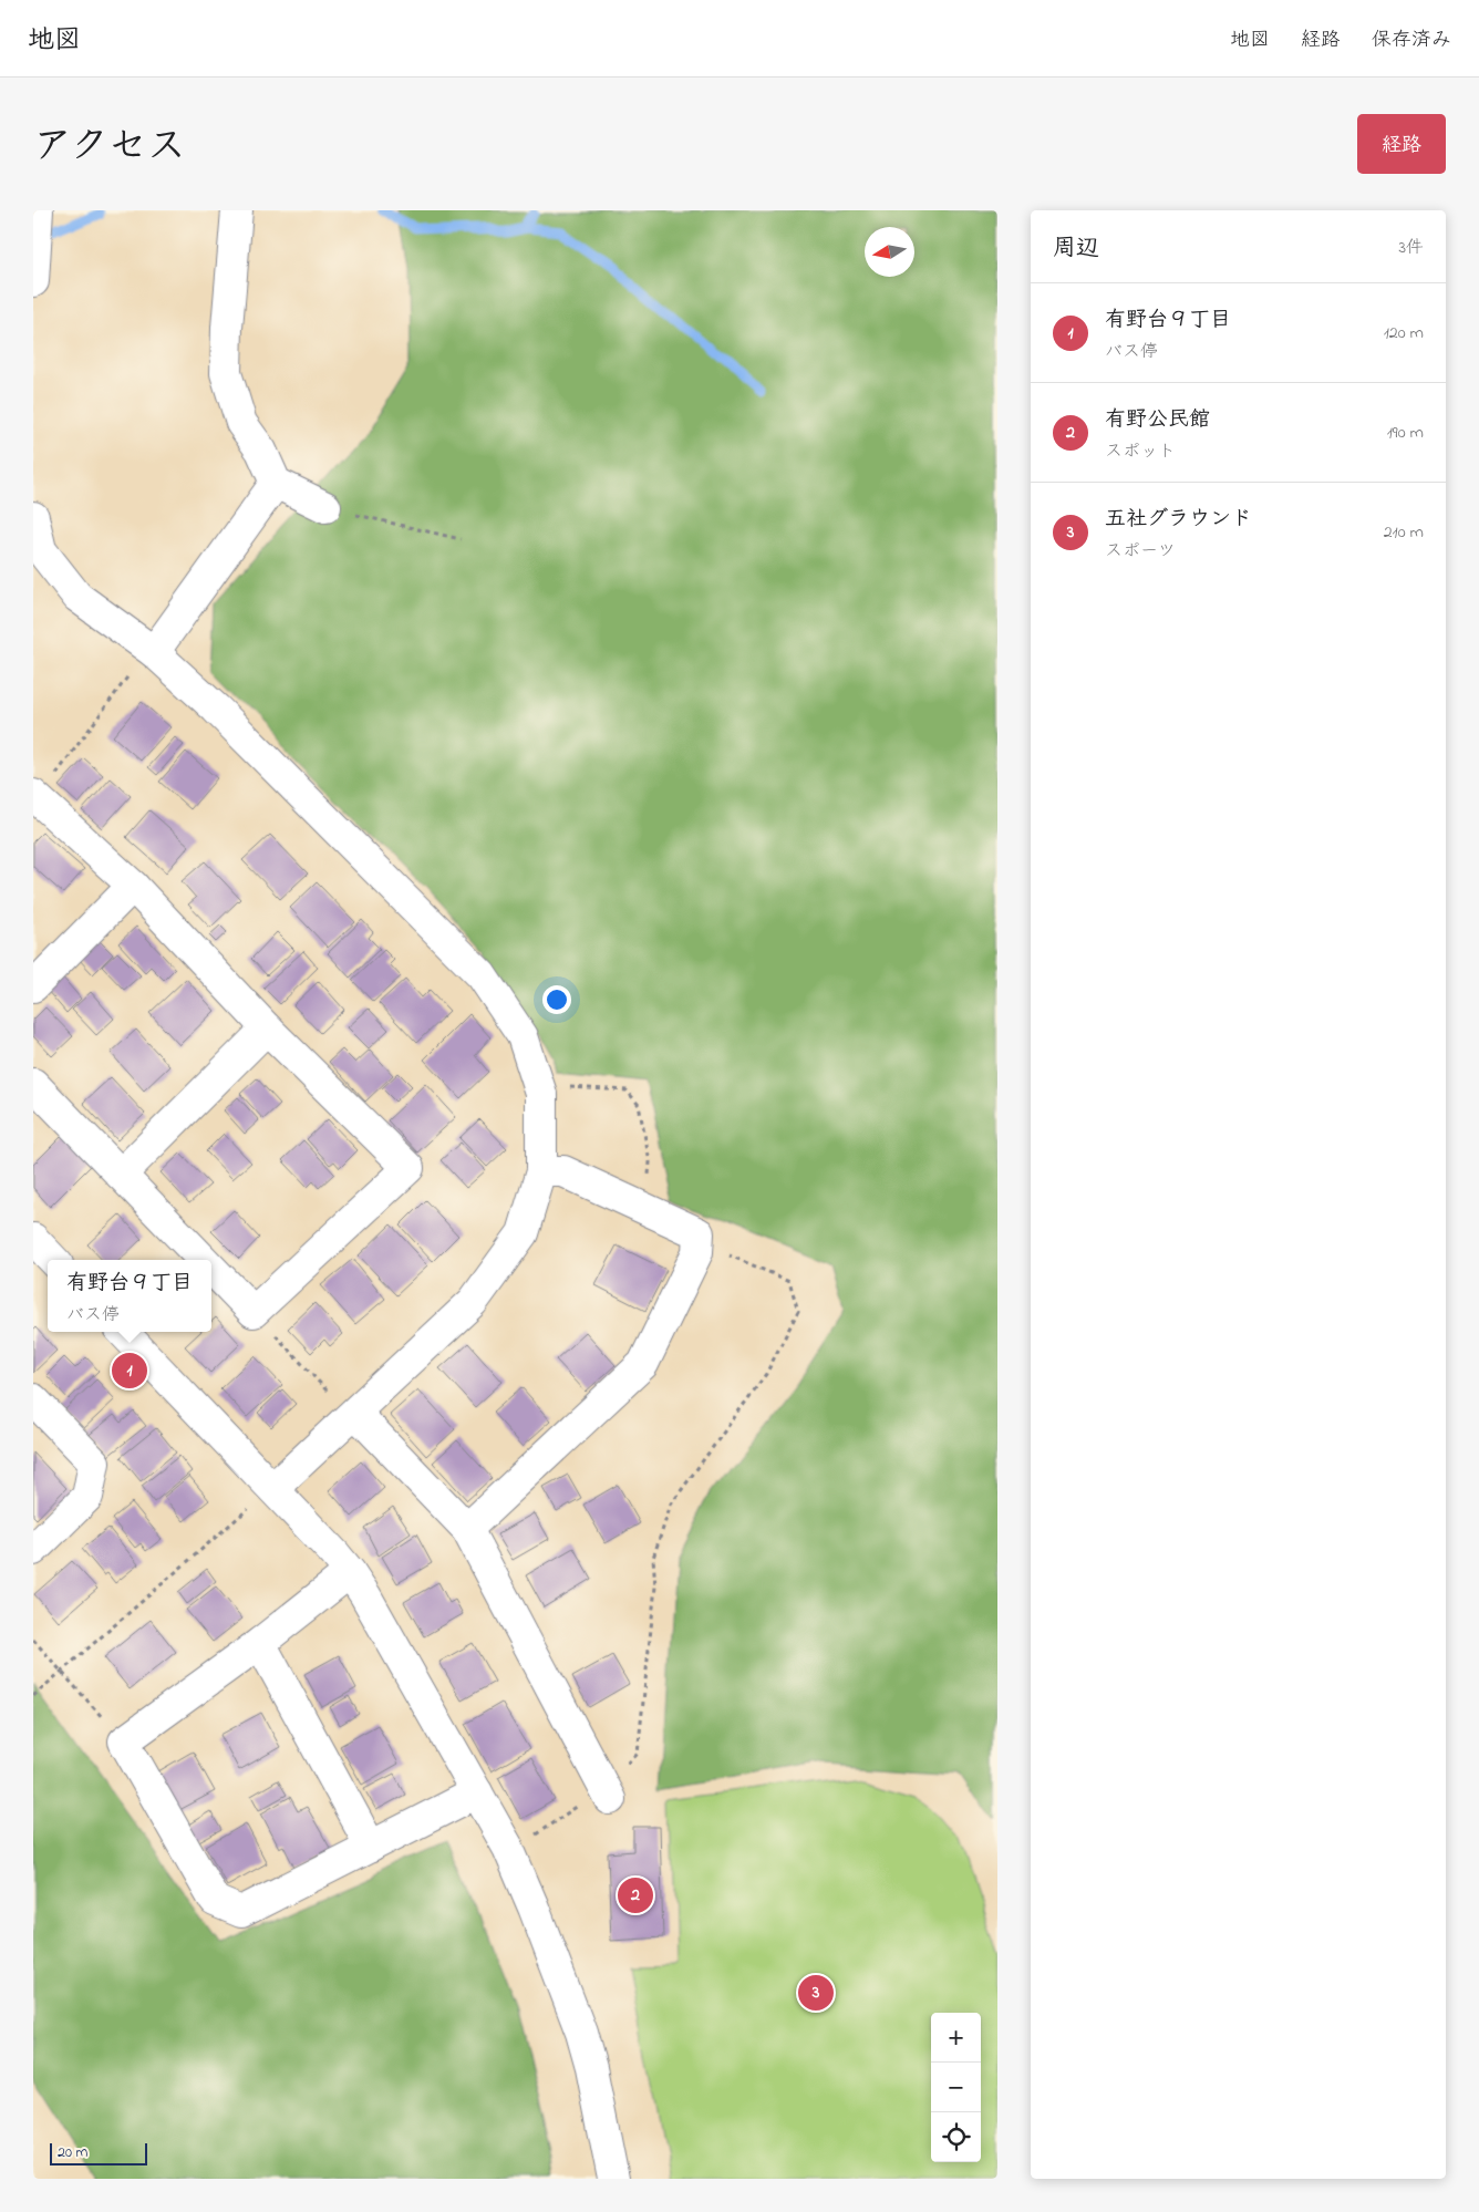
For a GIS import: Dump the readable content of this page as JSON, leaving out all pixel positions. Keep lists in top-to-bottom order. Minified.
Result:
{"scale_bar":"20 m","north":"left","page":{"header":"地図","nav":["地図","経路","保存済み"],"title":"アクセス","buttons":"経路","heading":["周辺","3件"],"list":[{"mark":"1","name":"有野台９丁目","note":"バス停","value":"120 m"},{"mark":"2","name":"有野公民館","note":"スポット","value":"190 m"},{"mark":"3","name":"五社グラウンド","note":"スポーツ","value":"210 m"}],"popup":["有野台９丁目","バス停"],"pins":["1","2","3"],"map_buttons":["+","−"],"scale":"20 m"}}
